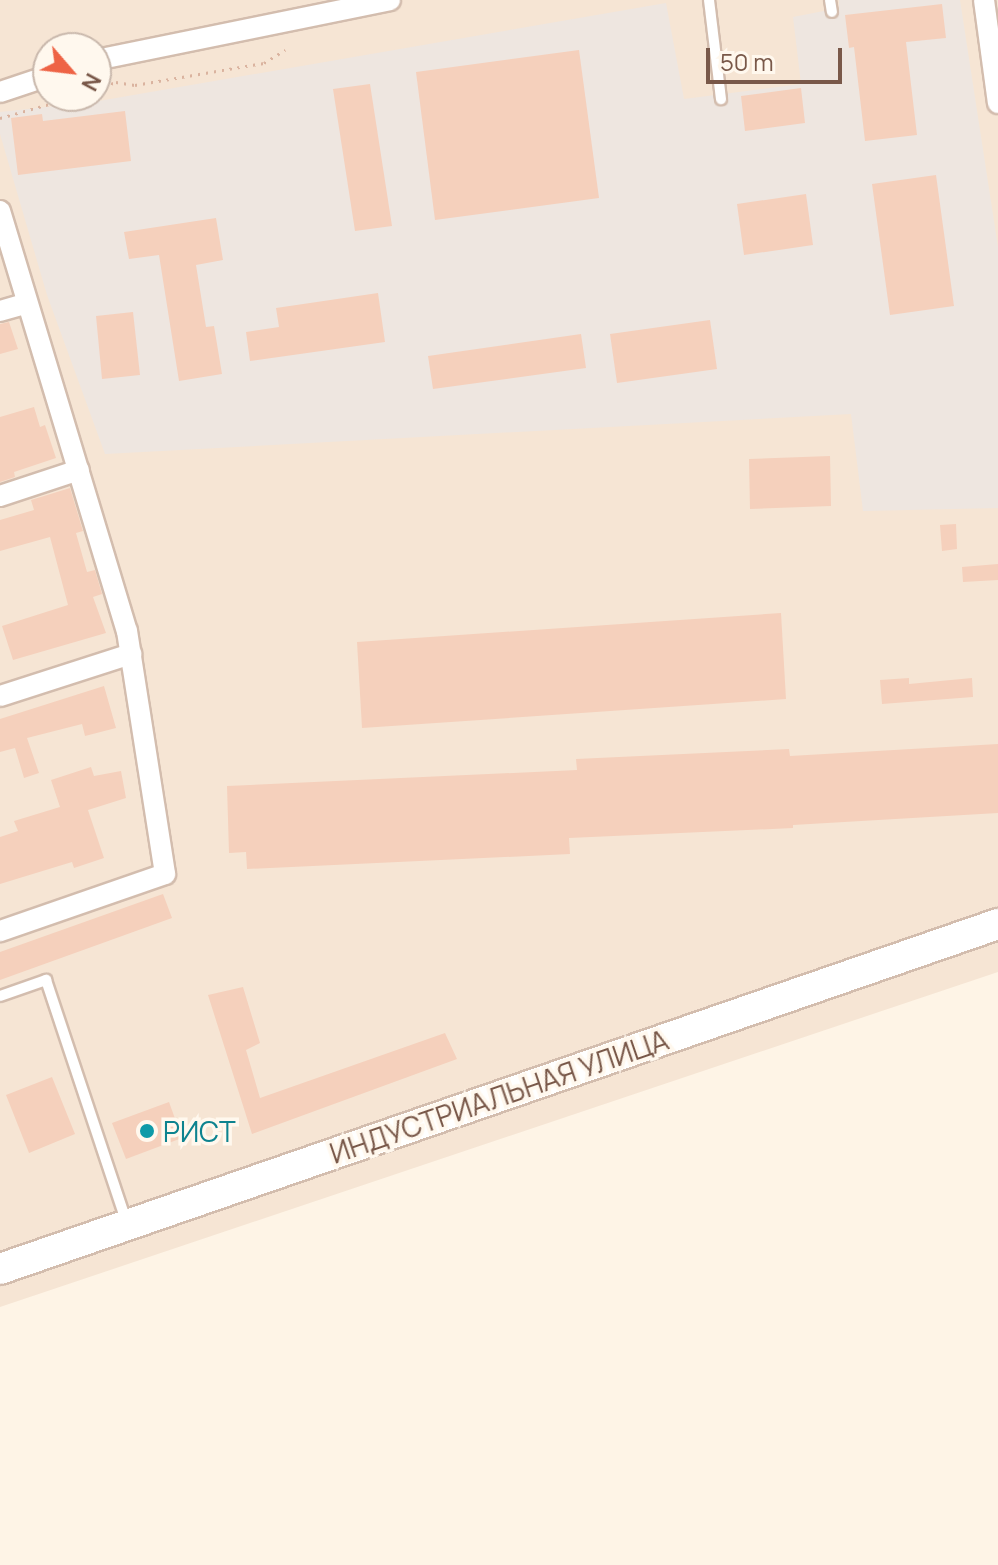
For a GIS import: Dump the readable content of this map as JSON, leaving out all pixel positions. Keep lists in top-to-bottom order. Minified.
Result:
{"streets":{"main road":["ИНДУСТРИАЛЬНАЯ УЛИЦА"]},"places":["РИСТ"],"scale_bar":"50 m","north":"bottom right"}
